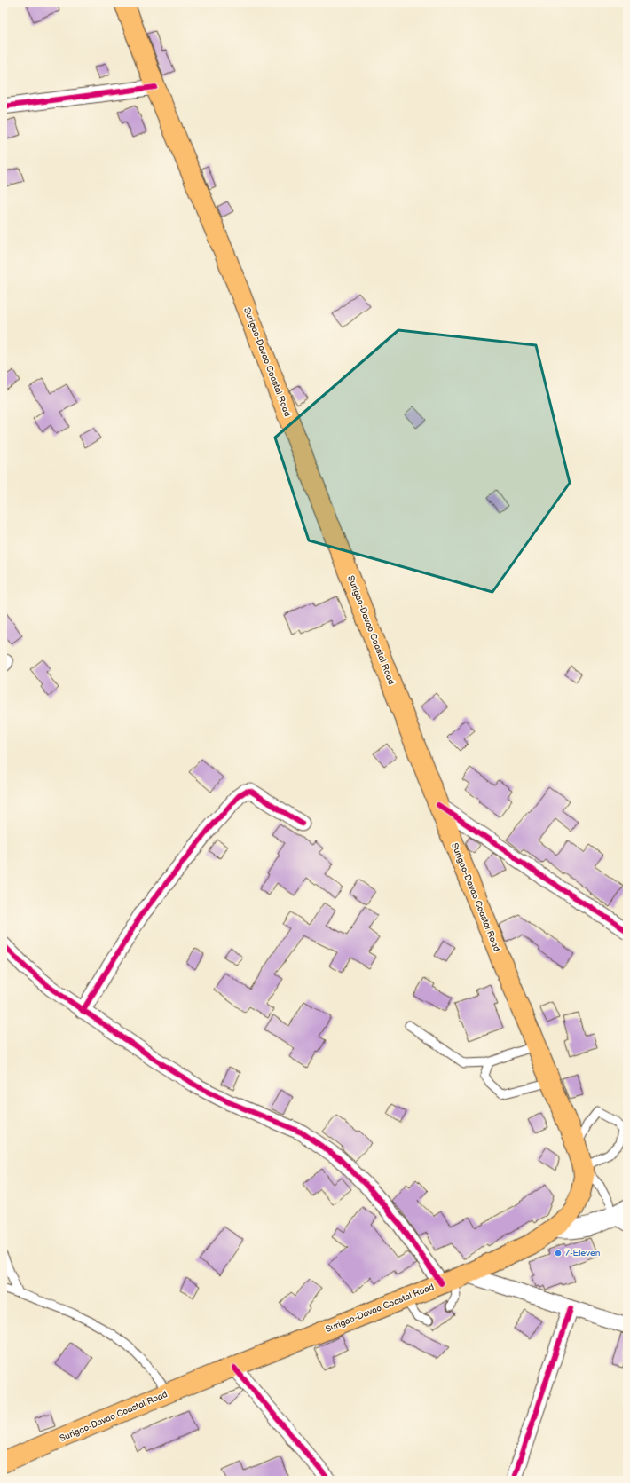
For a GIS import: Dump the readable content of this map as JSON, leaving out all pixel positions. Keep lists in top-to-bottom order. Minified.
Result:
{"streets":{"highway":["Surigao-Davao Coastal Road"]},"places":["7-Eleven"]}
